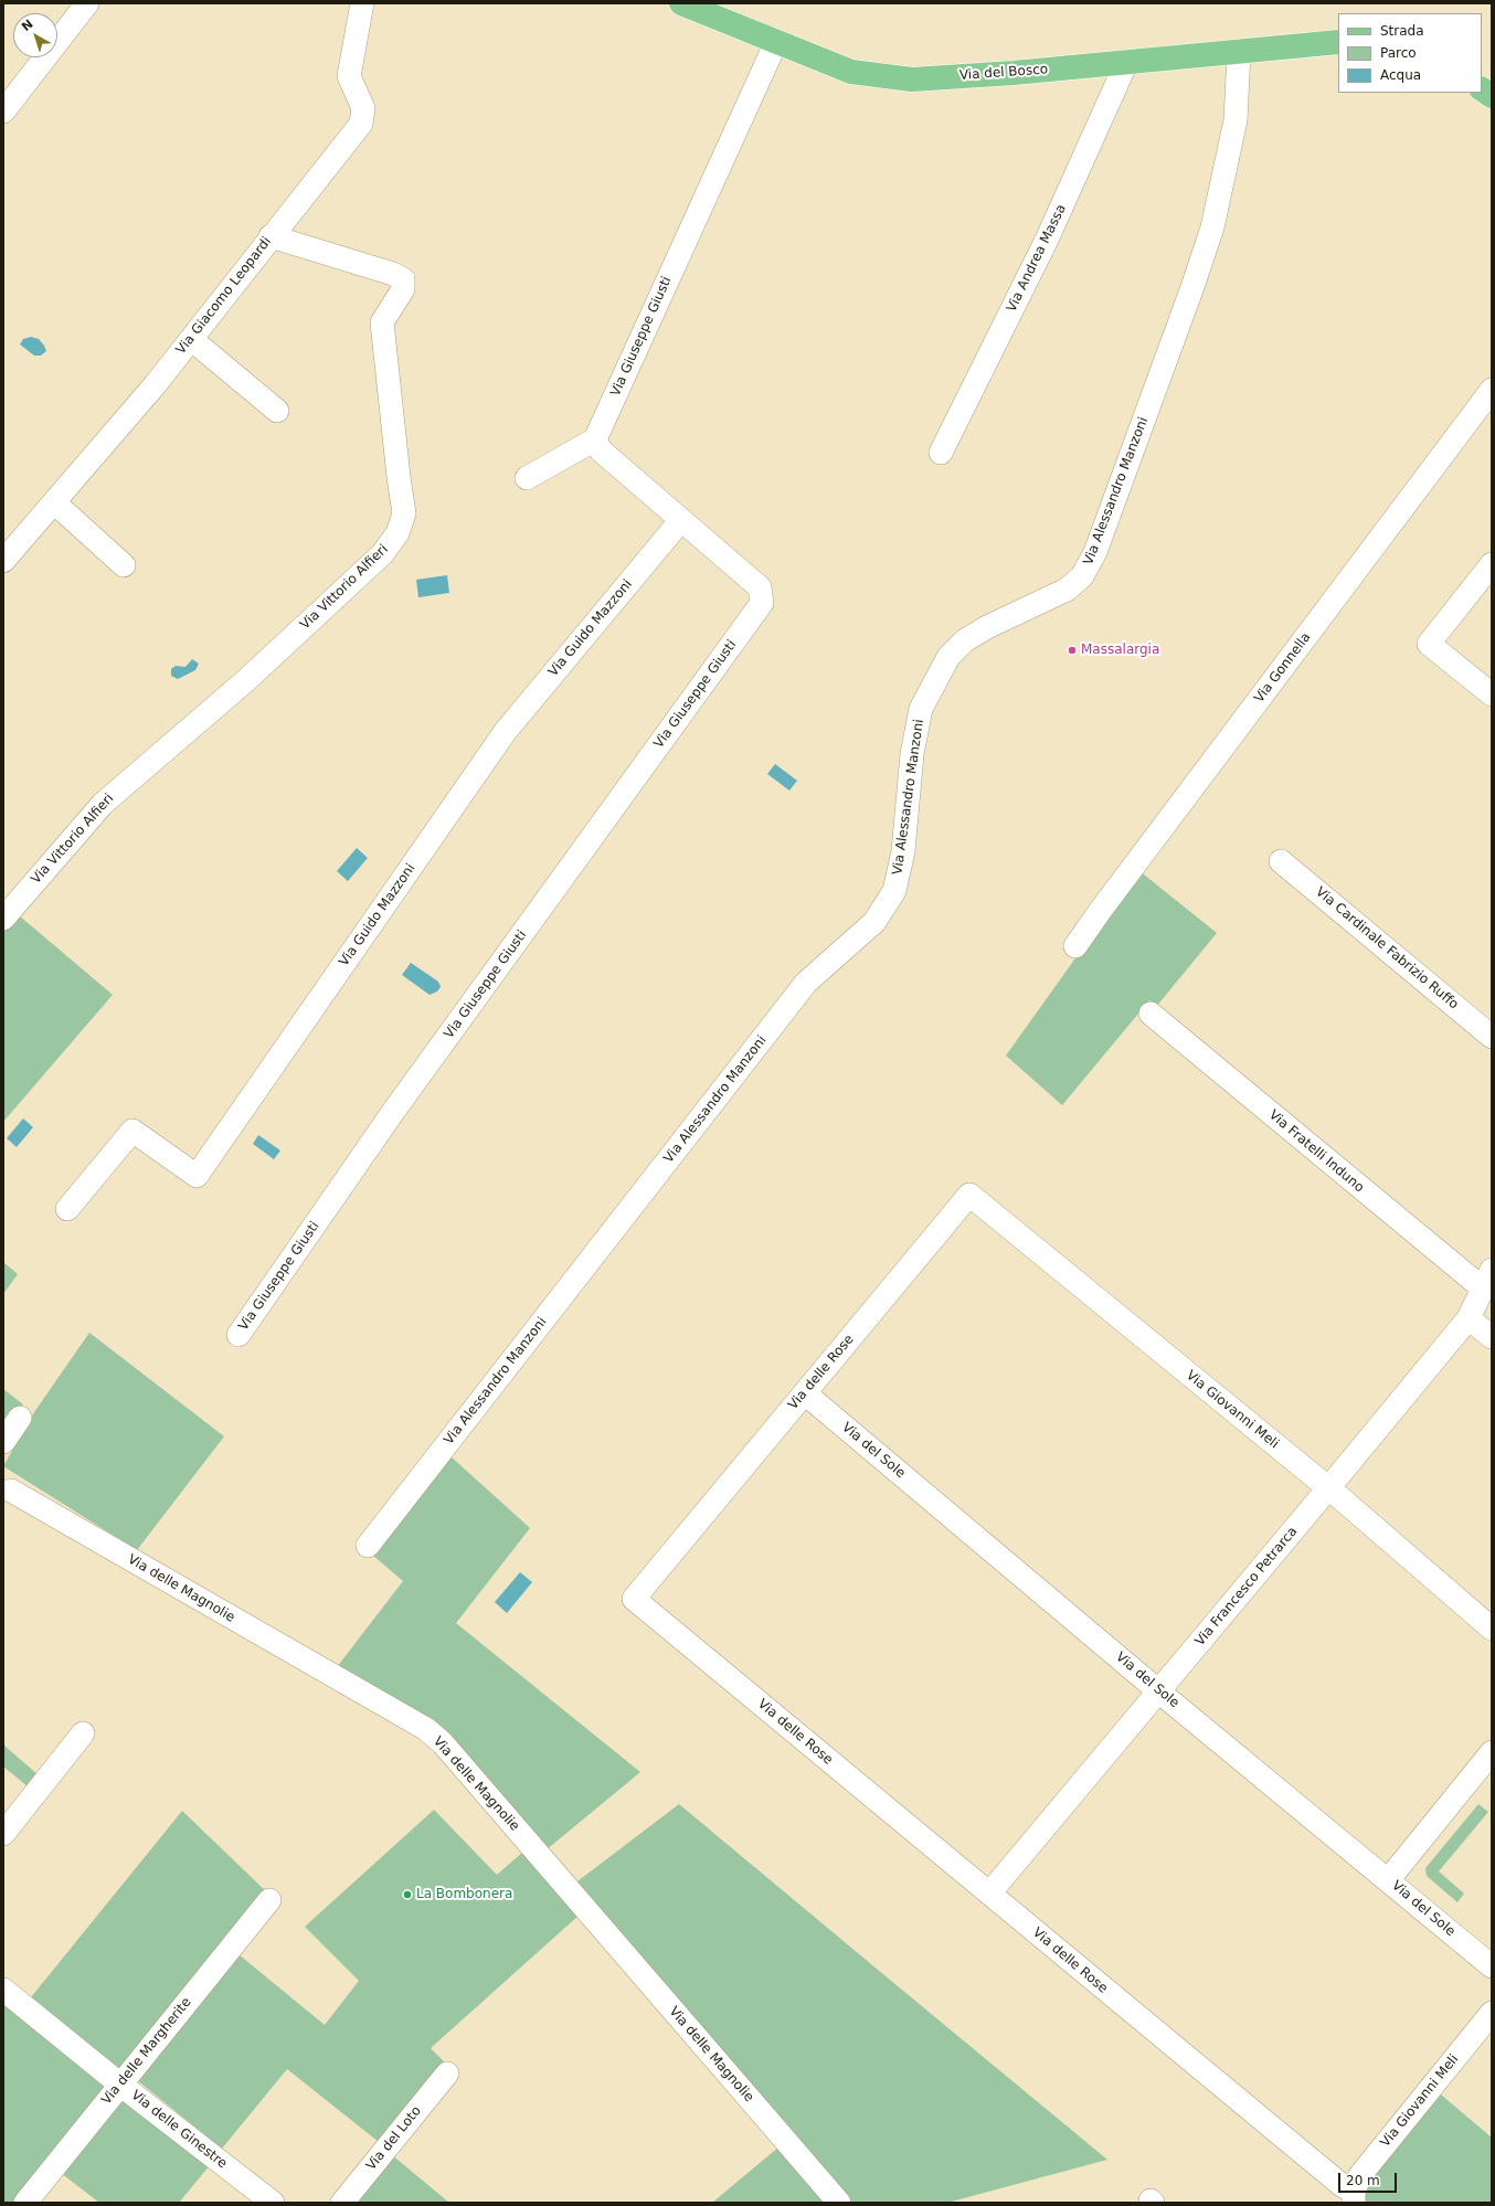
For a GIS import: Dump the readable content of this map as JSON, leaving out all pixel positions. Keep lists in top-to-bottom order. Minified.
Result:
{"streets":{"main road":["Via del Bosco"],"street":["Via Andrea Massa","Via Giacomo Leopardi","Via Giuseppe Giusti","Via Alessandro Manzoni","Via Vittorio Alfieri","Via Guido Mazzoni","Via Gonnella","Via Cardinale Fabrizio Ruffo","Via Fratelli Induno","Via delle Rose","Via Giovanni Meli","Via del Sole","Via Francesco Petrarca","Via delle Magnolie","Via delle Margherite","Via delle Ginestre","Via del Loto"]},"crossings":[["Via del Bosco","Via Andrea Massa"],["Via del Bosco","Via Giuseppe Giusti"],["Via del Bosco","Via Alessandro Manzoni"],["Via Giacomo Leopardi","Via Vittorio Alfieri"],["Via Giuseppe Giusti","Via Guido Mazzoni"],["Via Fratelli Induno","Via Francesco Petrarca"],["Via delle Rose","Via Giovanni Meli"],["Via delle Rose","Via del Sole"],["Via delle Rose","Via Francesco Petrarca"],["Via Giovanni Meli","Via Francesco Petrarca"],["Via del Sole","Via Francesco Petrarca"],["Via delle Margherite","Via delle Ginestre"]],"places":["Massalargia","La Bombonera"],"legend":["Strada","Parco","Acqua"],"scale_bar":"20 m","north":"top left"}
